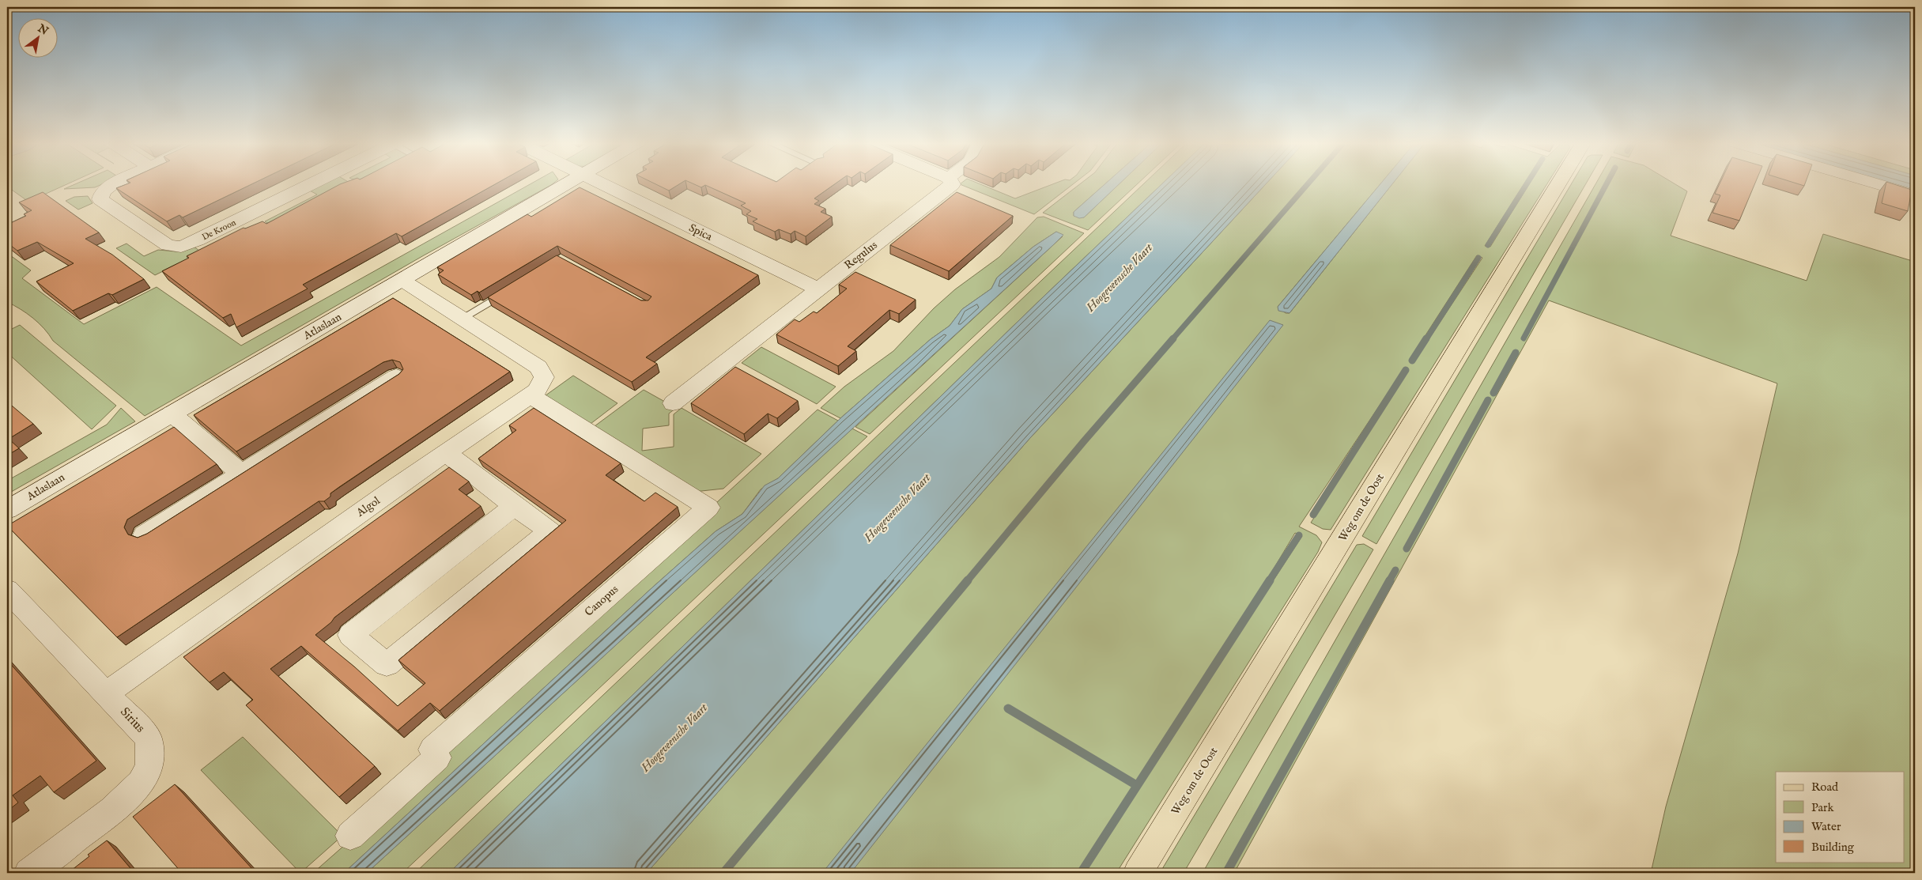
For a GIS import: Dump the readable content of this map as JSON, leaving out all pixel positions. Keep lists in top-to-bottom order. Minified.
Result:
{"streets":{"main road":["Weg om de Oost"],"street":["De Kroon","Spica","Regulus","Atlaslaan","Algol","Canopus","Sirius"]},"crossings":[["Spica","Regulus"],["Atlaslaan","Algol"],["Algol","Canopus"],["Algol","Sirius"]],"water":["Hoogeveensche Vaart"],"legend":["Road","Park","Water","Building"],"north":"top right"}
